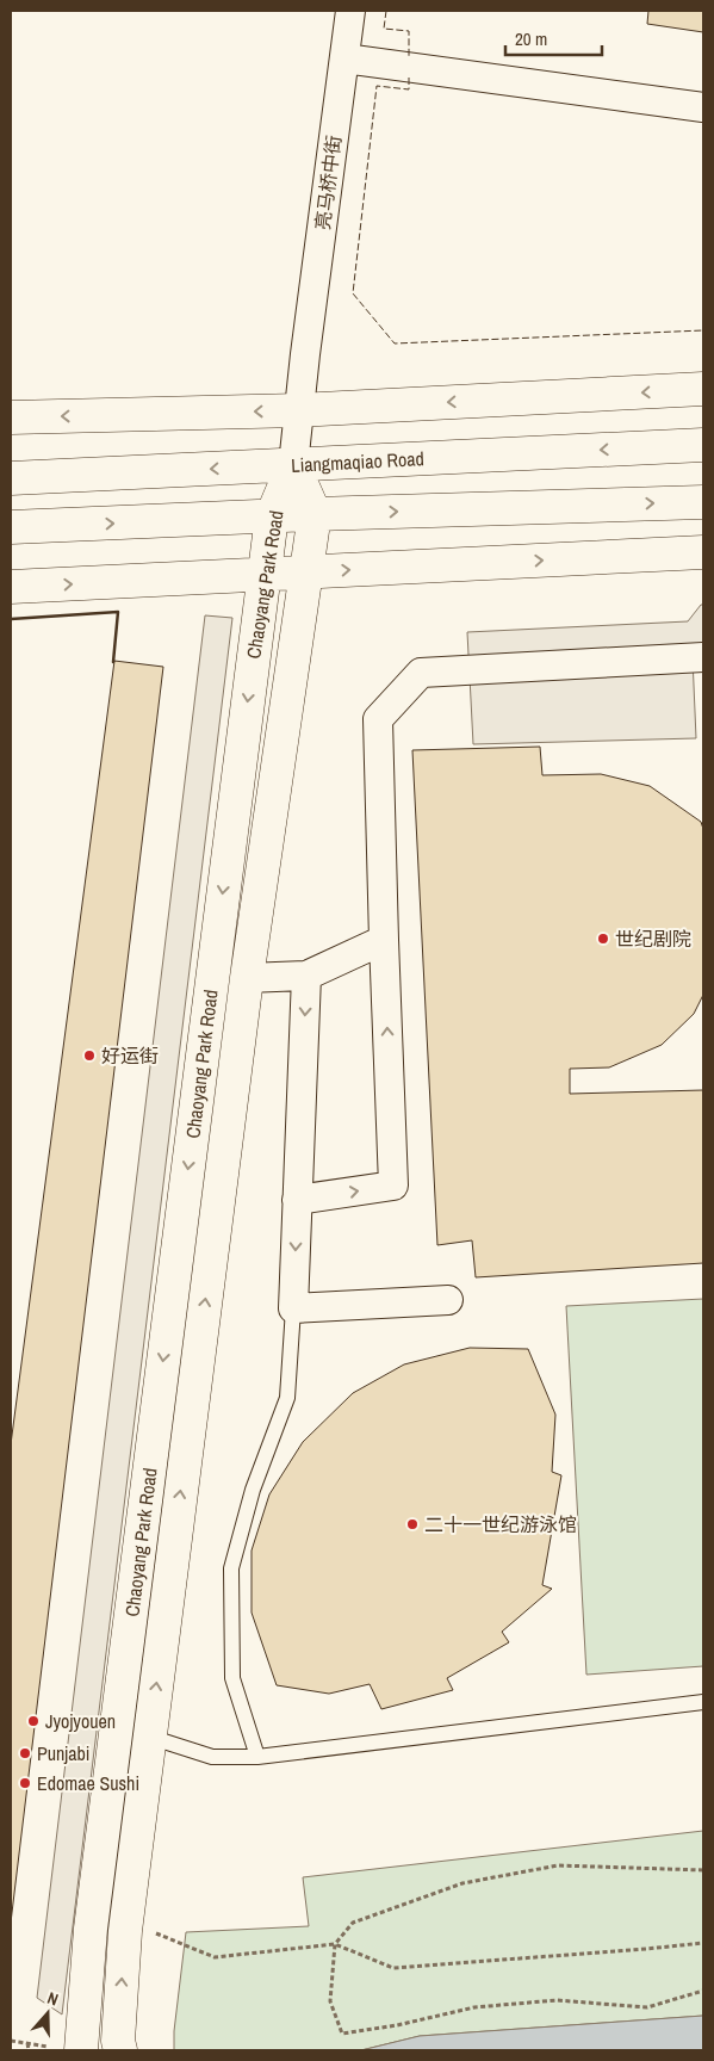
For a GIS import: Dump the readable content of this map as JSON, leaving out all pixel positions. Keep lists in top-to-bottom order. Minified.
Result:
{"streets":{"main road":["Liangmaqiao Road","Chaoyang Park Road"],"street":["亮马桥中街"]},"crossings":[["亮马桥中街","Liangmaqiao Road"],["亮马桥中街","Chaoyang Park Road"],["Liangmaqiao Road","Chaoyang Park Road"]],"places":["世纪剧院","好运街","二十一世纪游泳馆","Jyojyouen","Punjabi","Edomae Sushi"],"scale_bar":"20 m","north":"top"}
